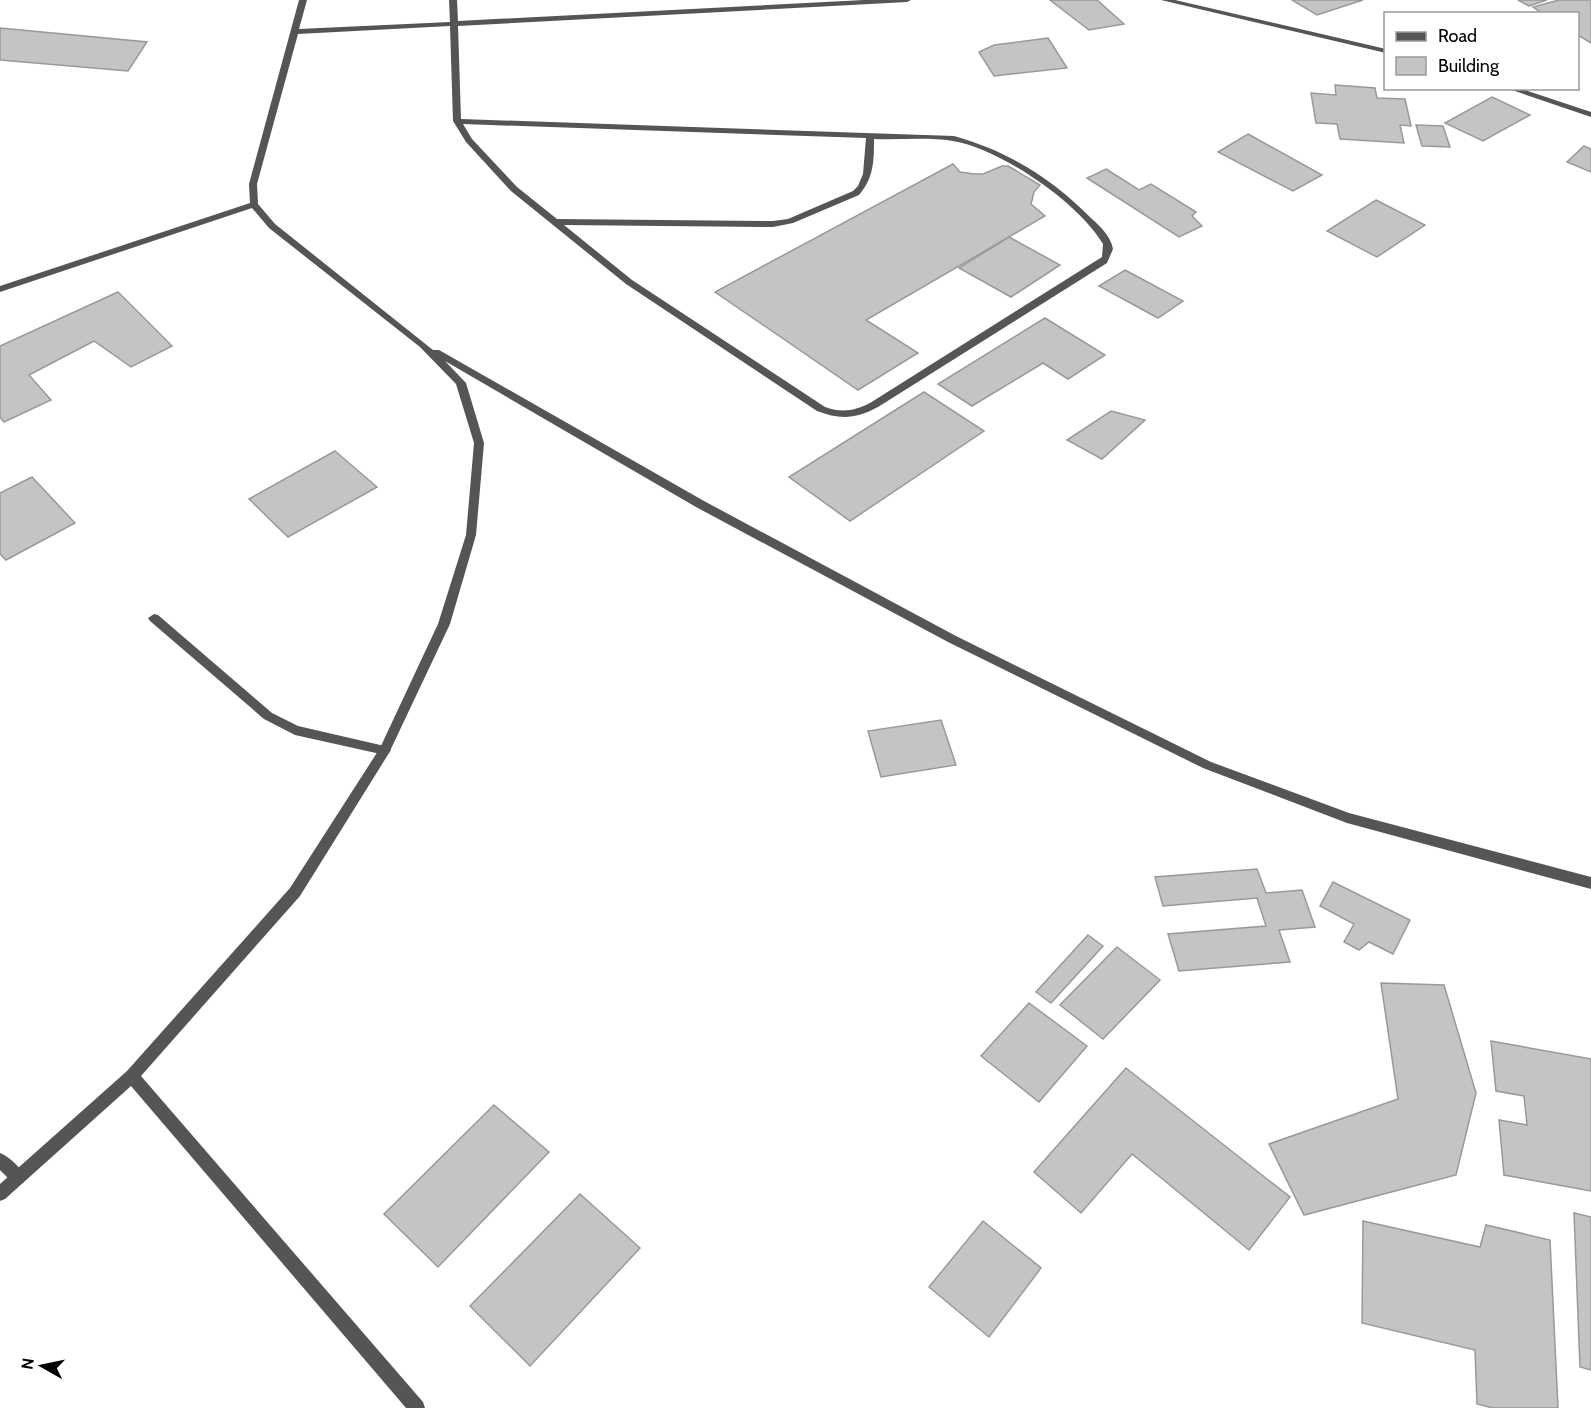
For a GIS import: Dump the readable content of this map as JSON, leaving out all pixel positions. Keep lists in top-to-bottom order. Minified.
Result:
{"legend":["Road","Building"],"north":"left"}
